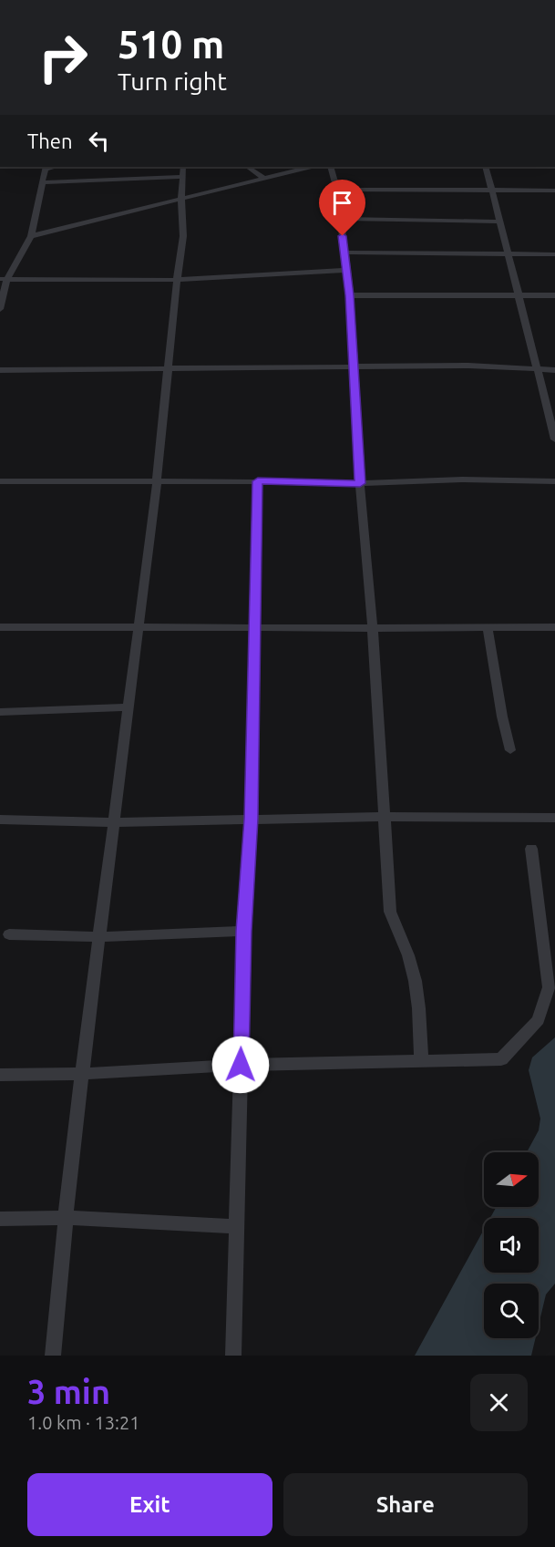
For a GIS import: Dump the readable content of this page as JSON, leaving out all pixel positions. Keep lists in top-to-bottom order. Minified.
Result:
{"north":"right","page":{"turn":["510 m","Turn right"],"then":"Then","heading":["3 min","1.0 km · 13:21"],"buttons":["Exit","Share"]}}
